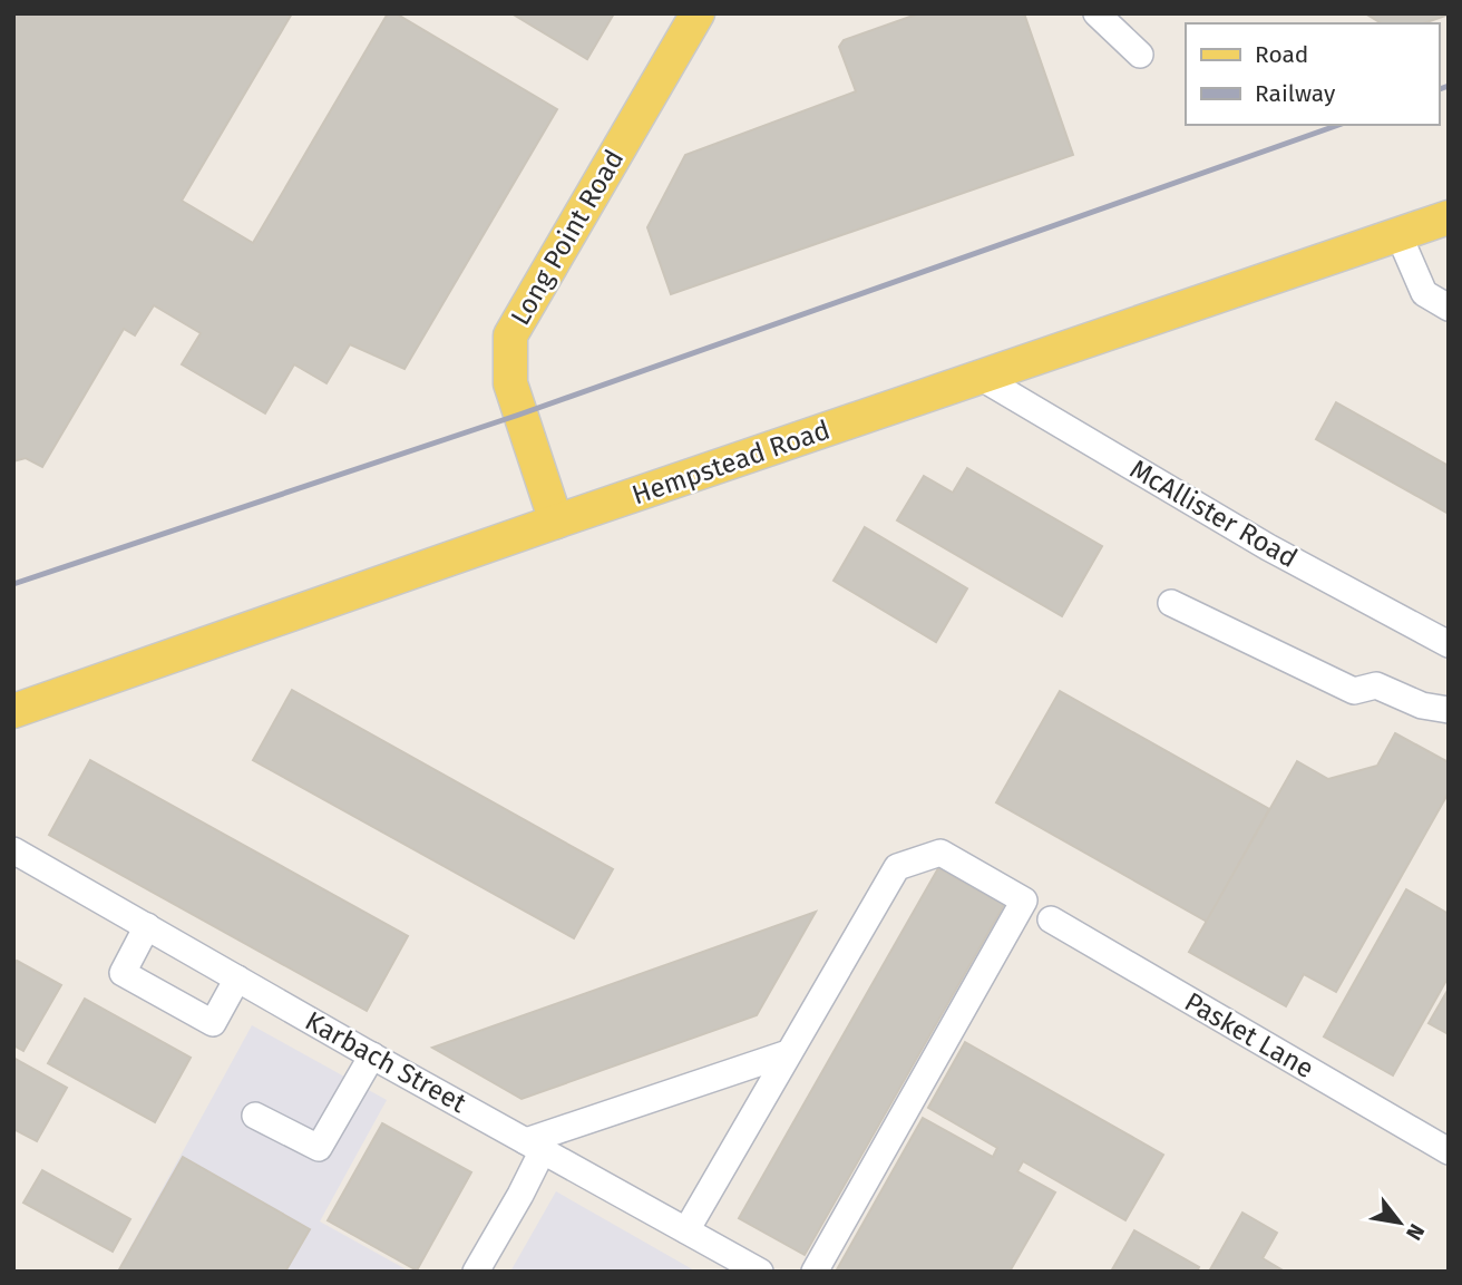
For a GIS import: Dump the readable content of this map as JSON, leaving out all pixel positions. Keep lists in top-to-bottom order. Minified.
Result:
{"streets":{"main road":["Long Point Road","Hempstead Road"],"street":["McAllister Road","Pasket Lane","Karbach Street"]},"crossings":[["Long Point Road","Hempstead Road"],["Hempstead Road","McAllister Road"]],"legend":["Road","Railway"],"north":"bottom right"}
